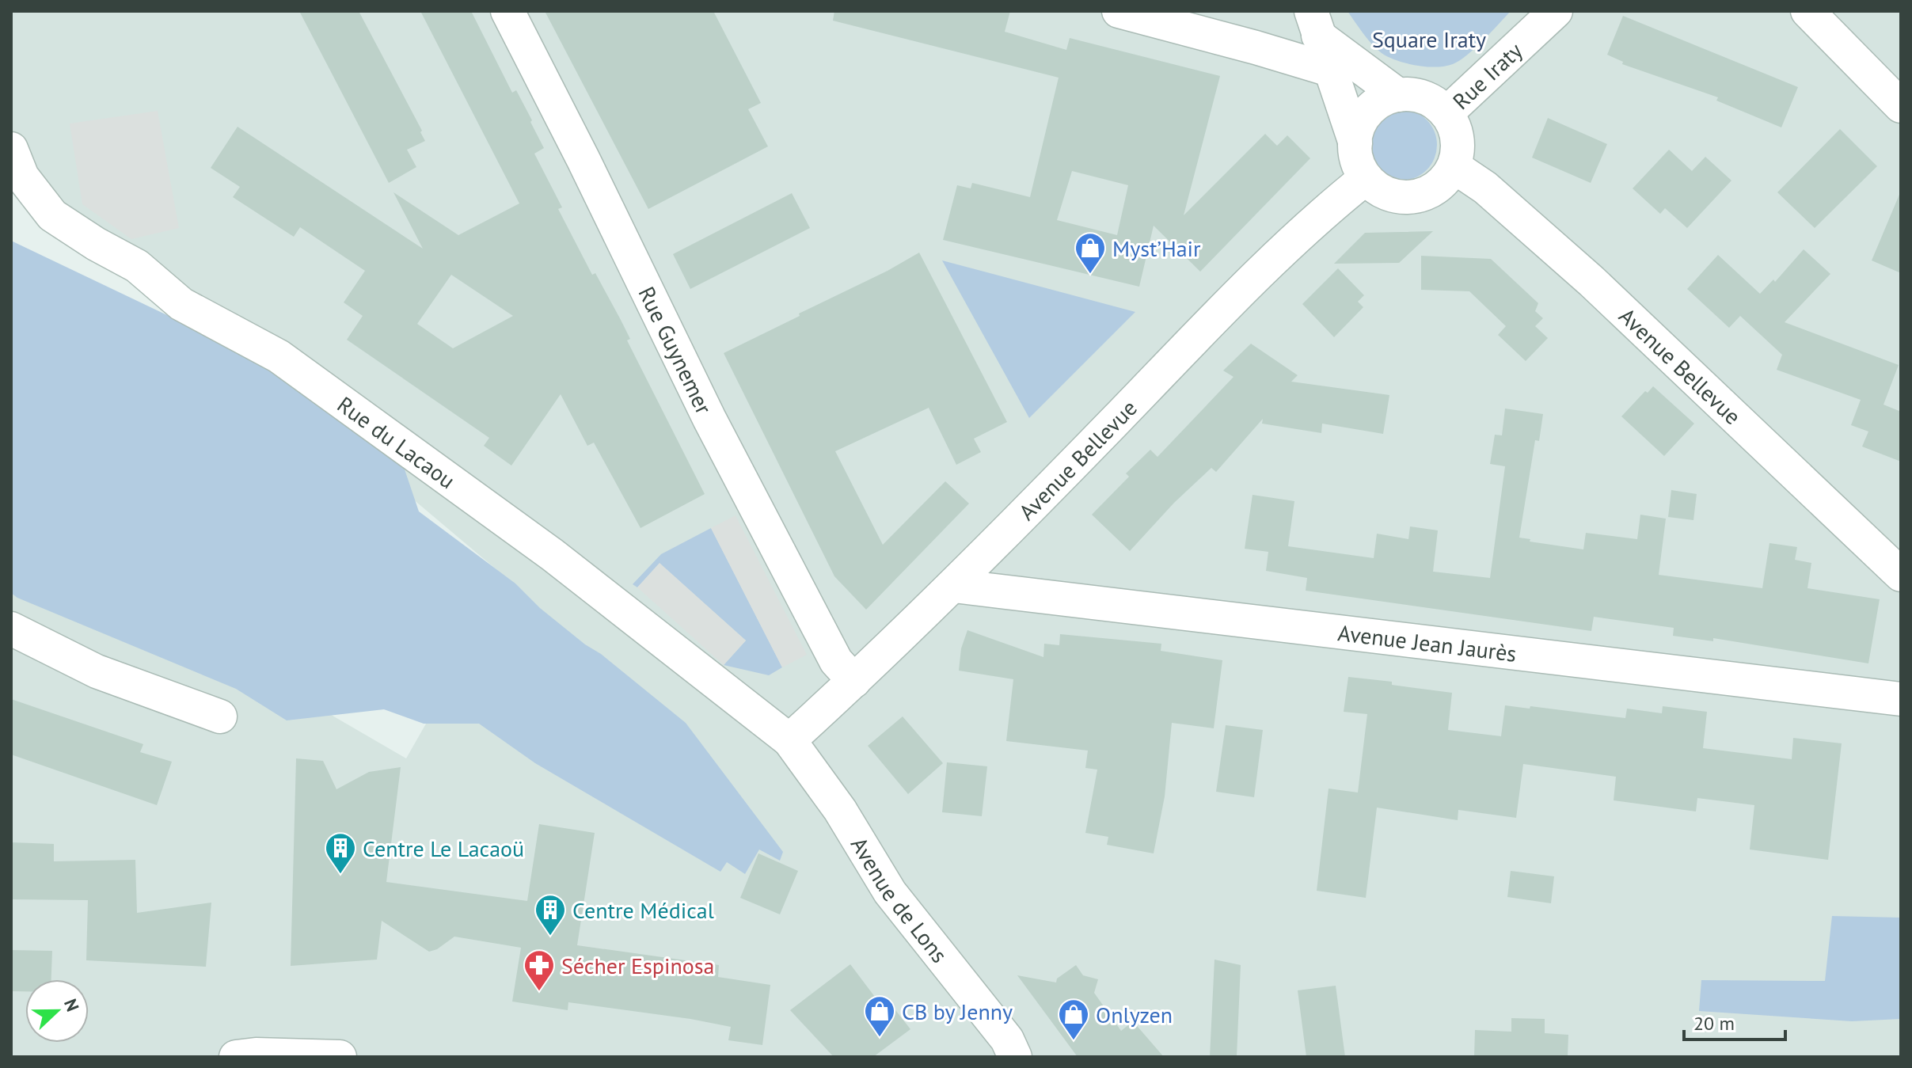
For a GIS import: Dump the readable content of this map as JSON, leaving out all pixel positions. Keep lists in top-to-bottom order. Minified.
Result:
{"streets":{"street":["Rue Iraty","Rue Guynemer","Avenue Bellevue","Rue du Lacaou","Avenue Jean Jaurès","Avenue de Lons"]},"crossings":[["Rue Iraty","Avenue Bellevue"],["Rue Guynemer","Avenue Bellevue"],["Avenue Bellevue","Rue du Lacaou"],["Avenue Bellevue","Avenue Jean Jaurès"],["Avenue Bellevue","Avenue de Lons"],["Rue du Lacaou","Avenue de Lons"]],"parks":["Square Iraty"],"places":{"shop":["Myst’Hair","CB by Jenny","Onlyzen"],"building":["Centre Le Lacaoü","Centre Médical"],"pharmacy":["Sécher Espinosa"]},"scale_bar":"20 m","north":"right"}
